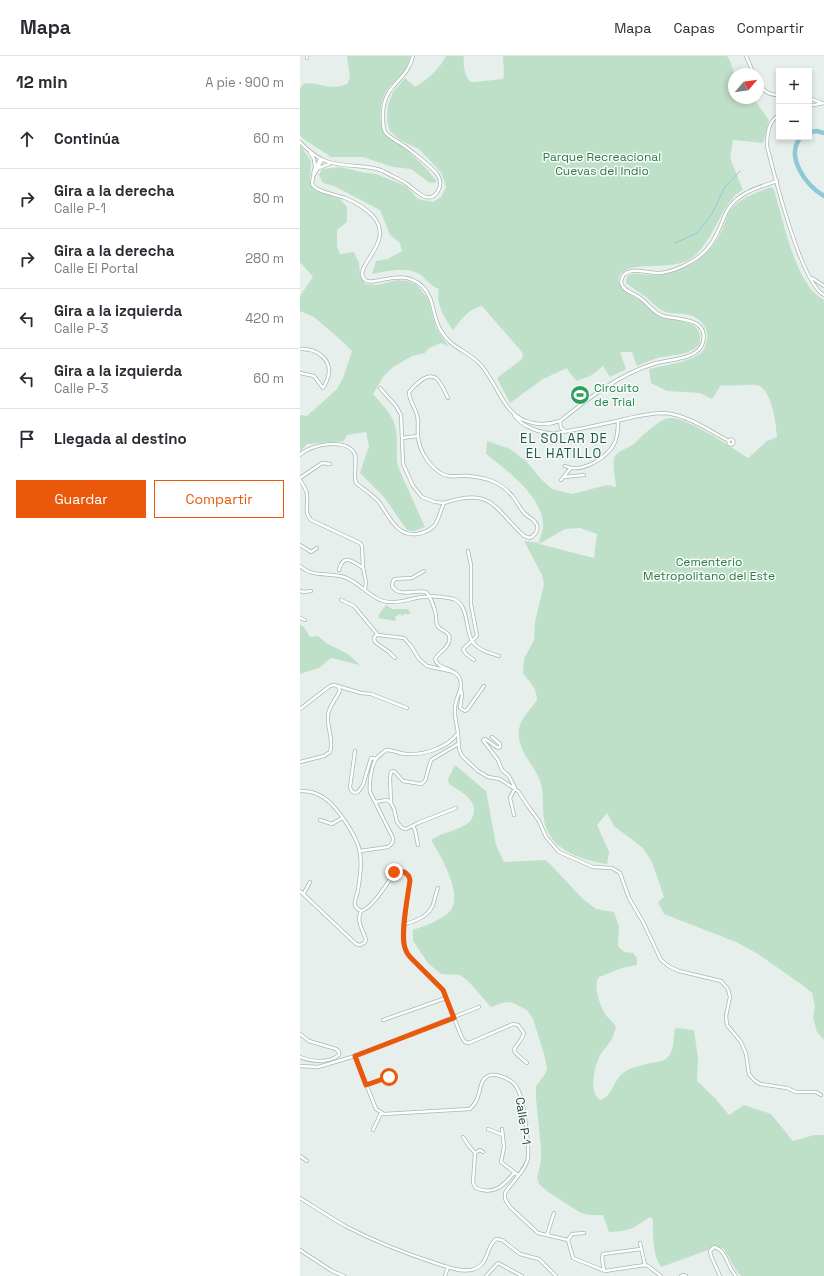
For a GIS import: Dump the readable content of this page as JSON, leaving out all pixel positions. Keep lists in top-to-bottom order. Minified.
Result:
{"streets":{"street":["Calle P-1"]},"districts":["EL SOLAR DE EL HATILLO"],"parks":["Parque Recreacional Cuevas del Indio","Cementerio Metropolitano del Este"],"places":{"sports":["Circuito de Trial"]},"north":"top right","page":{"header":"Mapa","nav":["Mapa","Capas","Compartir"],"heading":["12 min","A pie · 900 m"],"map_buttons":["+","−"],"list":[["Continúa","60 m"],["Gira a la derecha","Calle P-1","80 m"],["Gira a la derecha","Calle El Portal","280 m"],["Gira a la izquierda","Calle P-3","420 m"],["Gira a la izquierda","Calle P-3","60 m"],"Llegada al destino"],"buttons":["Guardar","Compartir"]}}
